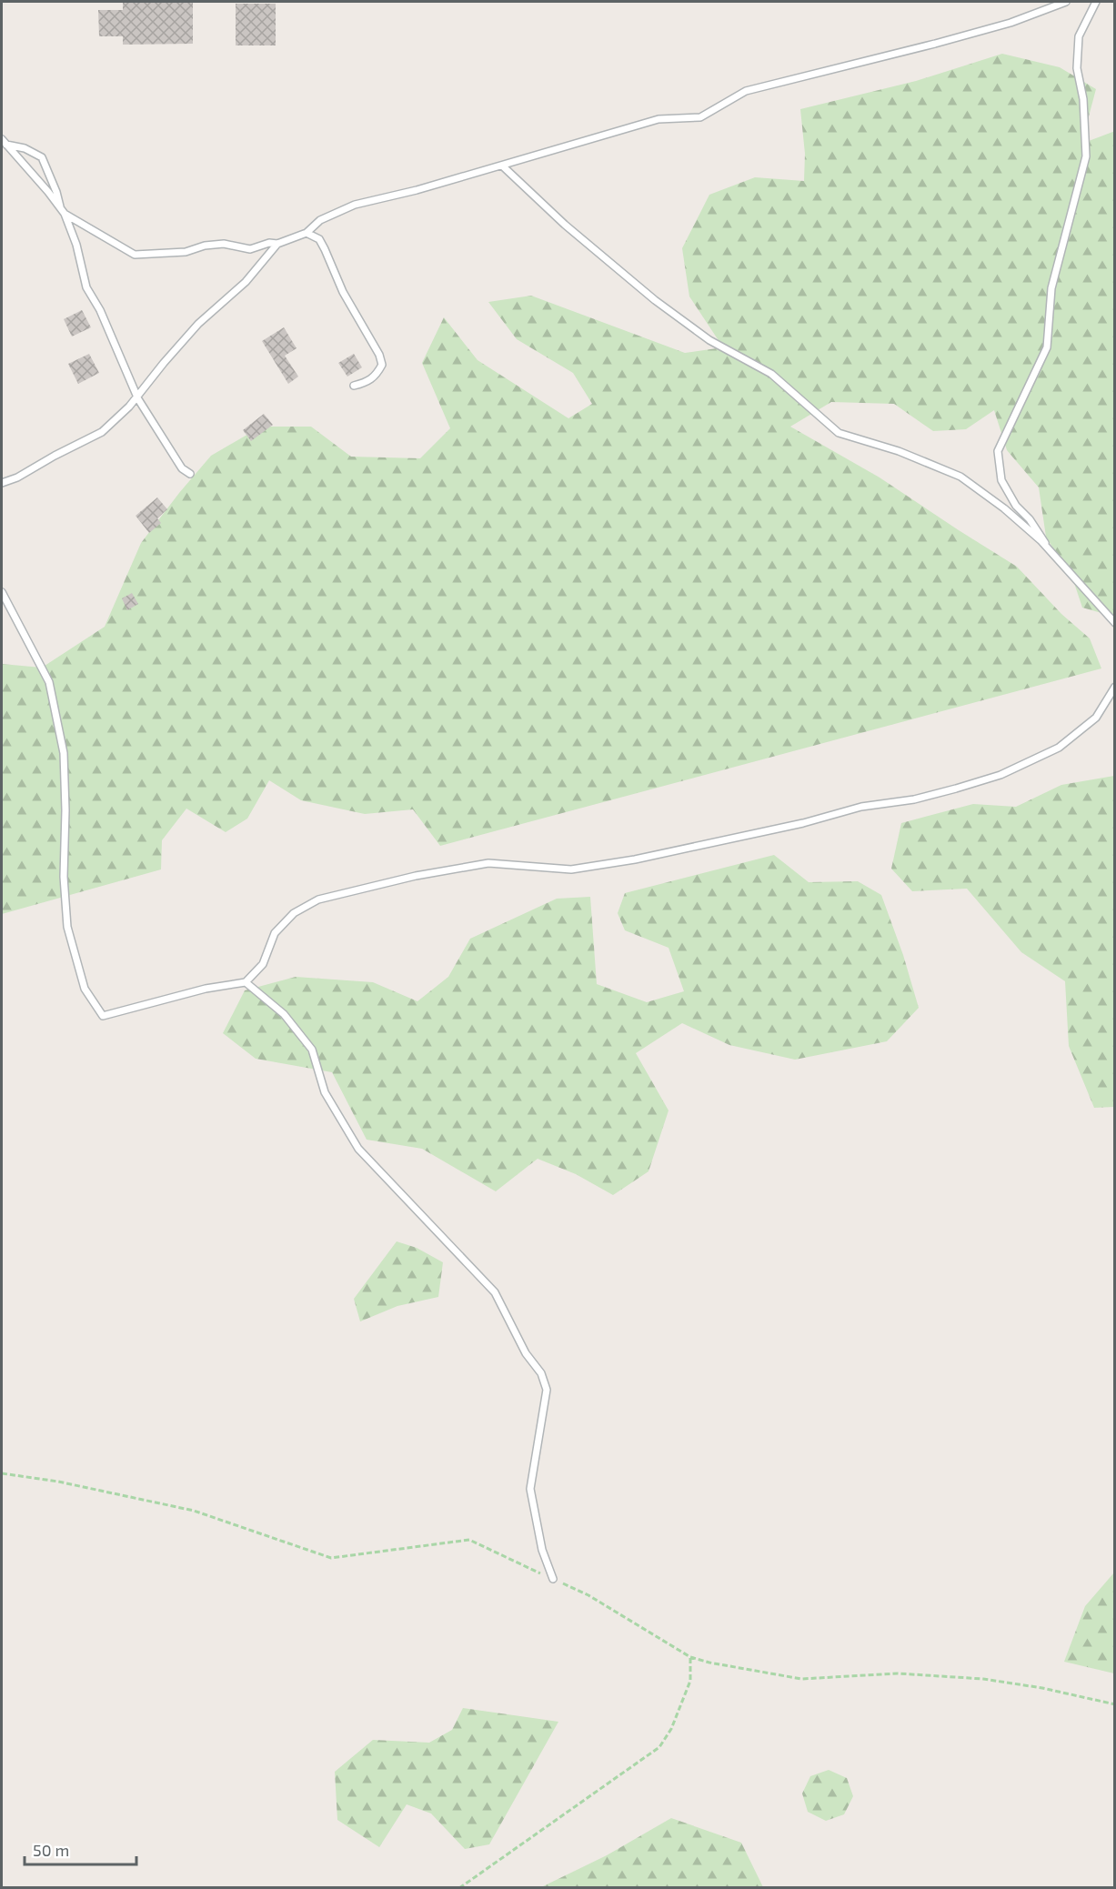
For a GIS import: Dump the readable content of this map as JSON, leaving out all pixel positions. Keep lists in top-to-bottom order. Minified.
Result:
{"scale_bar":"50 m"}
